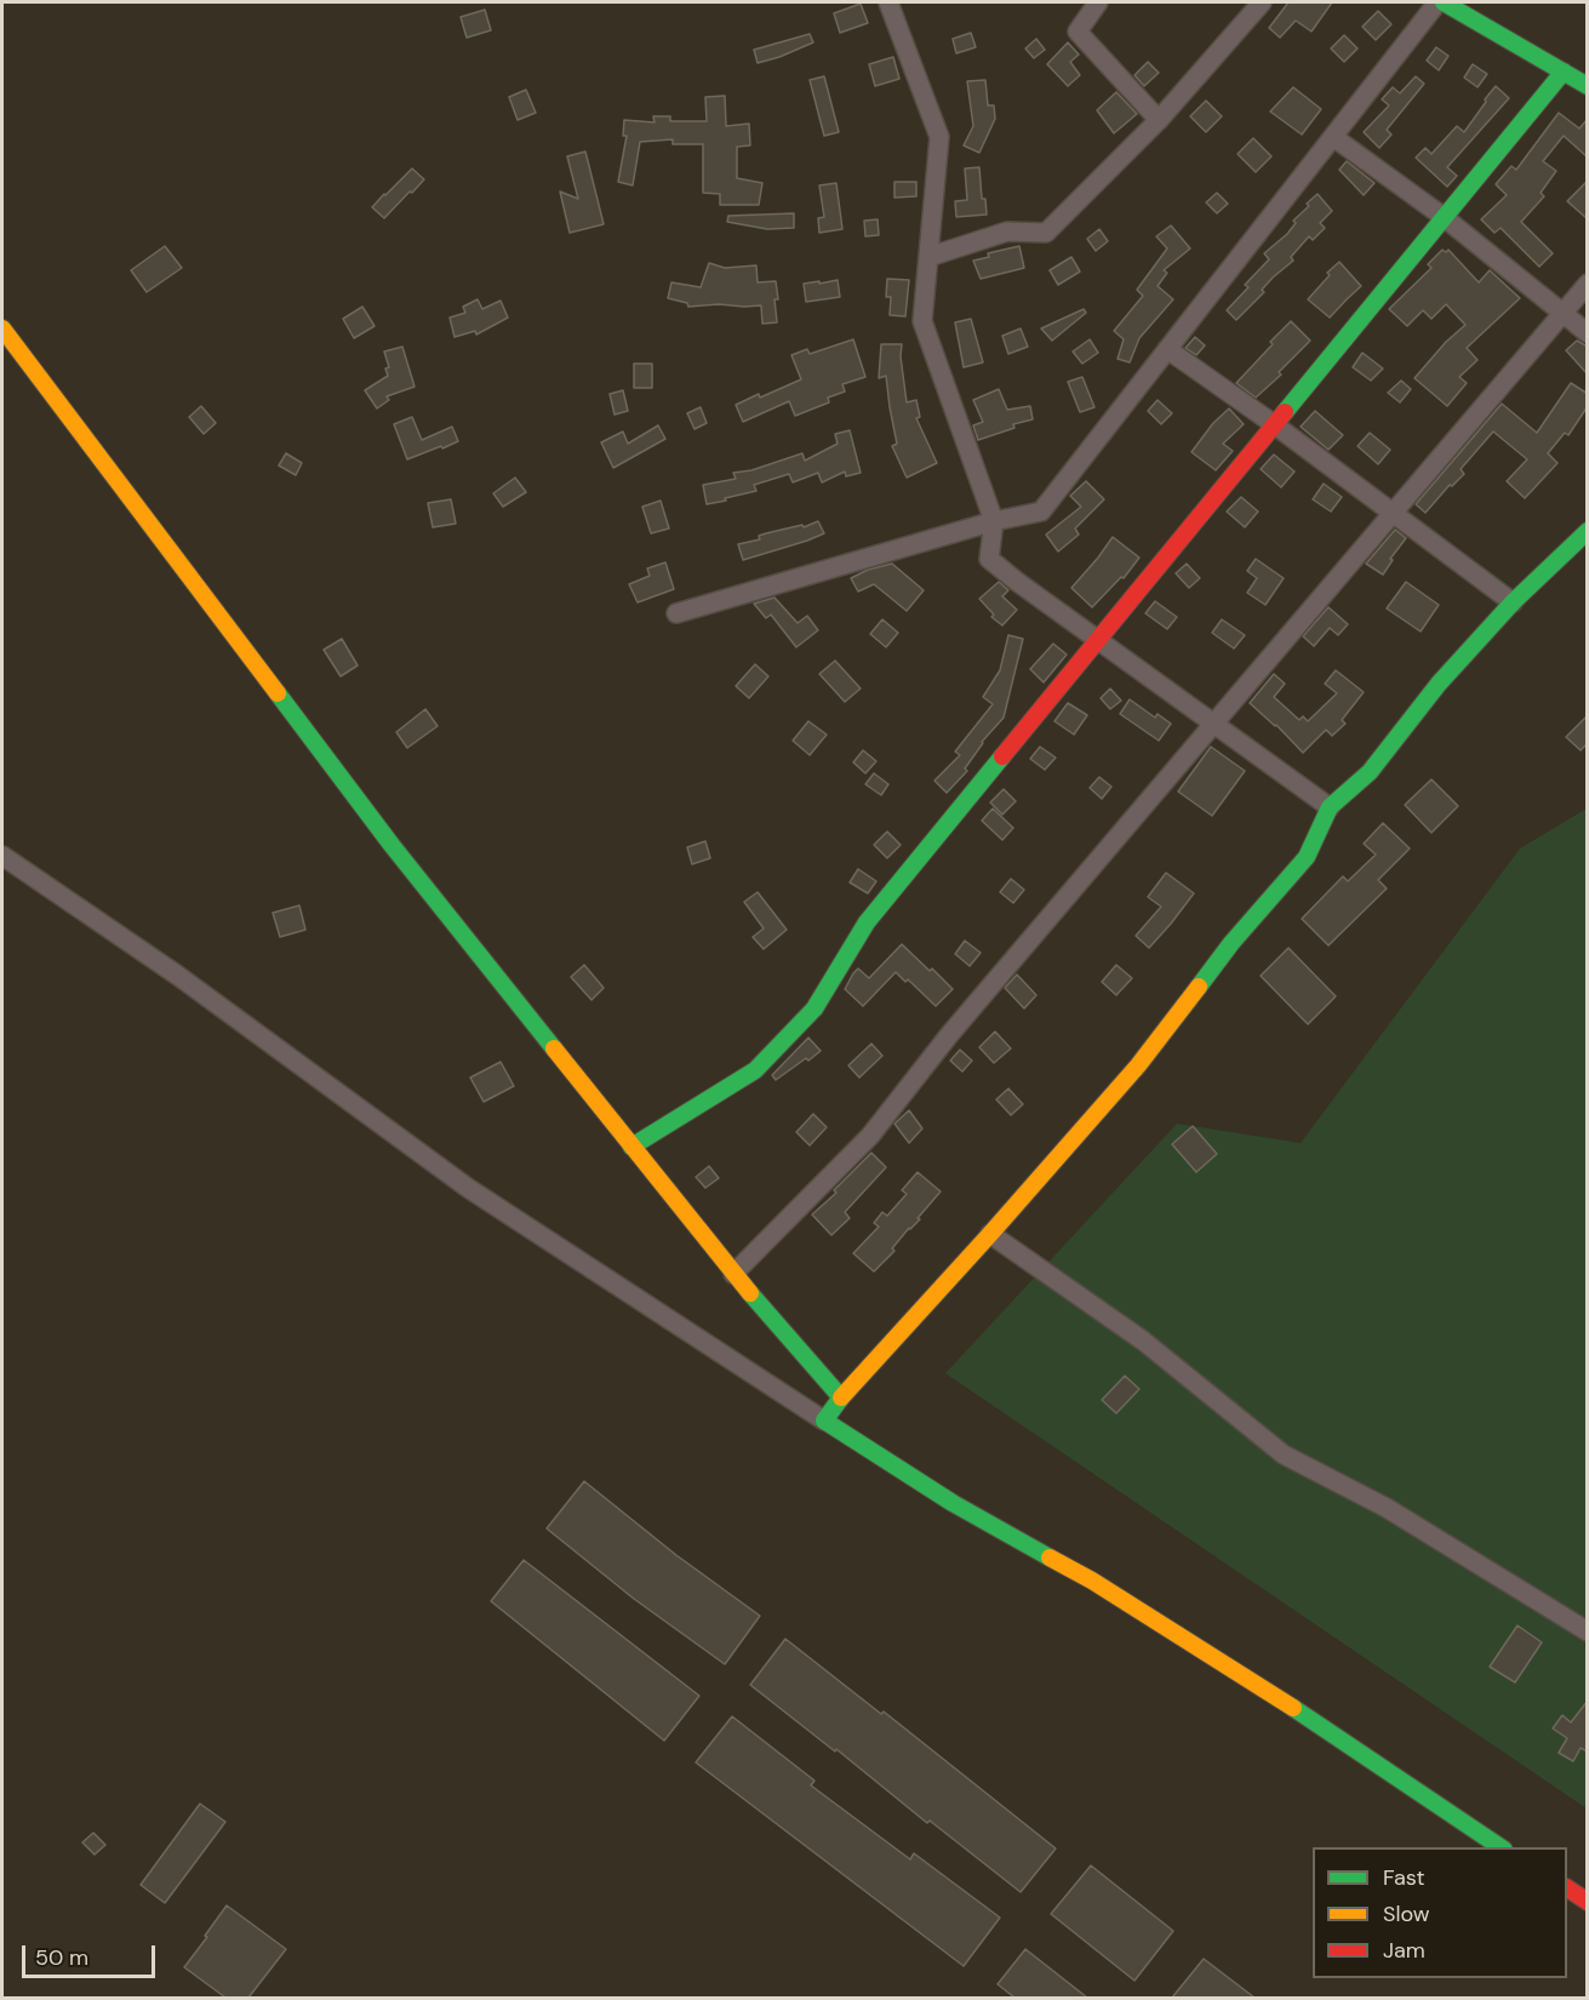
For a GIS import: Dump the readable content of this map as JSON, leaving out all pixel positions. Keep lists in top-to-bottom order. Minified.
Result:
{"legend":["Fast","Slow","Jam"],"scale_bar":"50 m"}
